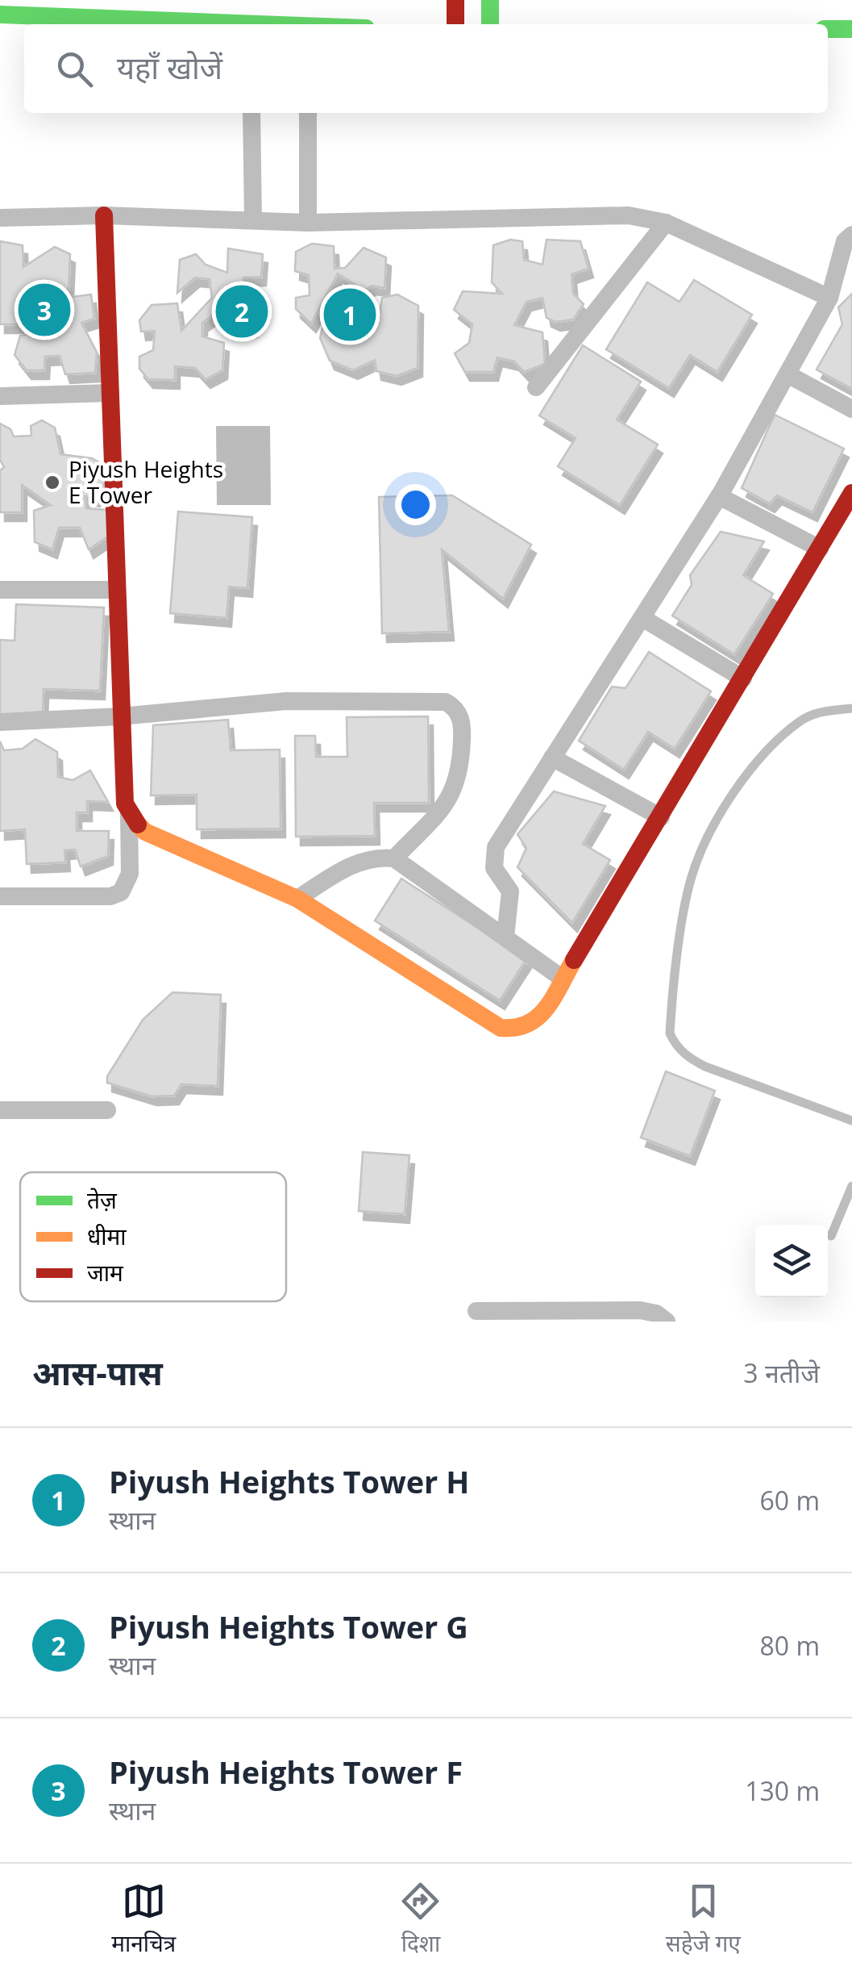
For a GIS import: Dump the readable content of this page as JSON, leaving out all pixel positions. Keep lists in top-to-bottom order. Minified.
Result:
{"places":["Piyush Heights E Tower"],"legend":["तेज़","धीमा","जाम"],"page":{"search":"यहाँ खोजें","pins":["3","2","1"],"heading":["आस-पास","3 नतीजे"],"list":[{"mark":"1","name":"Piyush Heights Tower H","note":"स्थान","value":"60 m"},{"mark":"2","name":"Piyush Heights Tower G","note":"स्थान","value":"80 m"},{"mark":"3","name":"Piyush Heights Tower F","note":"स्थान","value":"130 m"}],"nav":["मानचित्र","दिशा","सहेजे गए"]}}
